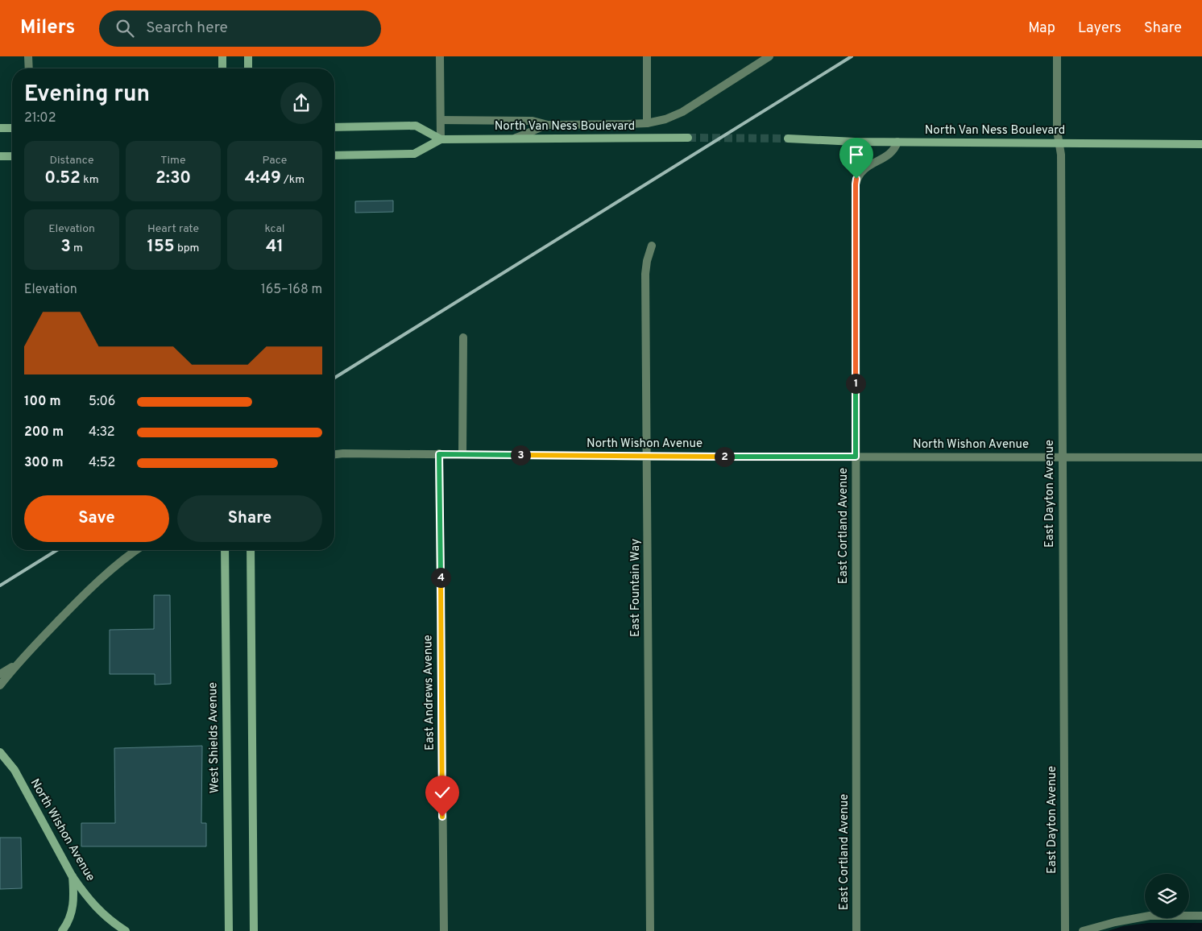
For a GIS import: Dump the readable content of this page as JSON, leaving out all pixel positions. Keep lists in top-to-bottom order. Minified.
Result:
{"streets":{"main road":["North Van Ness Boulevard","North Wishon Avenue","West Shields Avenue"],"street":["East Dayton Avenue","East Cortland Avenue","East Fountain Way","East Andrews Avenue"]},"crossings":[["North Van Ness Boulevard","East Dayton Avenue"],["North Van Ness Boulevard","East Cortland Avenue"],["North Wishon Avenue","East Dayton Avenue"],["North Wishon Avenue","East Cortland Avenue"],["North Wishon Avenue","East Fountain Way"],["North Wishon Avenue","East Andrews Avenue"]],"page":{"header":"Milers","search":"Search here","nav":["Map","Layers","Share"],"heading":["Evening run","21:02"],"stats":[["Distance","0.52 km"],["Time","2:30"],["Pace","4:49 /km"],["Elevation","3 m"],["Heart rate","155 bpm"],["kcal","41"]],"chart":["Elevation","165–168 m"],"pins":["1","3","2","4"],"list":[{"name":"100 m","note":"5:06"},{"name":"200 m","note":"4:32"},{"name":"300 m","note":"4:52"}],"buttons":["Save","Share"]}}
